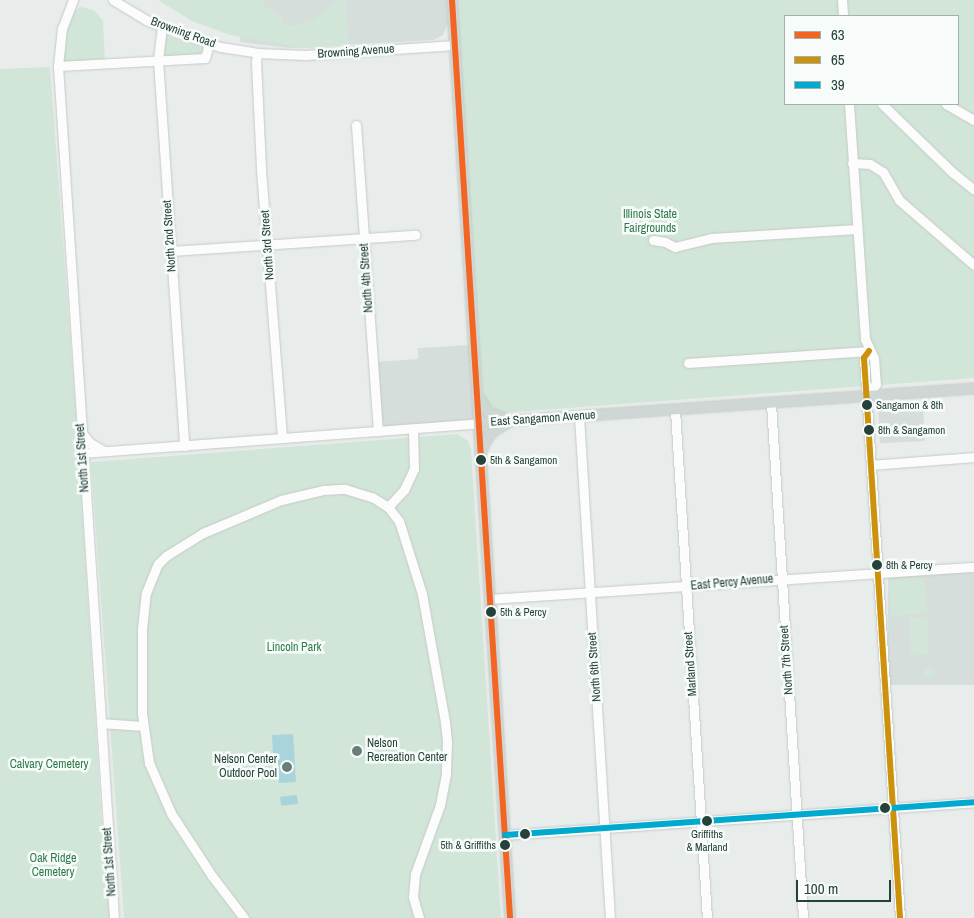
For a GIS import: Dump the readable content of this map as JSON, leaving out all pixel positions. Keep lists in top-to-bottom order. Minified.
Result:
{"streets":{"main road":["East Sangamon Avenue"],"street":["Browning Road","Browning Avenue","North 2nd Street","North 3rd Street","North 4th Street","North 1st Street","East Percy Avenue","North 7th Street","Marland Street","North 6th Street"]},"crossings":[["Browning Road","Browning Avenue"],["Browning Road","North 2nd Street"],["Browning Road","North 3rd Street"],["Browning Avenue","North 3rd Street"],["North 2nd Street","East Sangamon Avenue"],["North 3rd Street","East Sangamon Avenue"],["North 4th Street","East Sangamon Avenue"],["East Sangamon Avenue","North 1st Street"],["East Sangamon Avenue","North 7th Street"],["East Sangamon Avenue","Marland Street"],["East Sangamon Avenue","North 6th Street"],["East Percy Avenue","North 7th Street"],["East Percy Avenue","Marland Street"],["East Percy Avenue","North 6th Street"]],"parks":["Illinois State Fairgrounds","Lincoln Park","Calvary Cemetery","Oak Ridge Cemetery"],"places":["Sangamon & 8th","8th & Sangamon","5th & Sangamon","8th & Percy","5th & Percy","Nelson Recreation Center","Nelson Center Outdoor Pool","Griffiths & Marland","5th & Griffiths"],"lines":["transit line 63","transit line 65","transit line 39"],"legend":["63","65","39"],"scale_bar":"100 m"}
